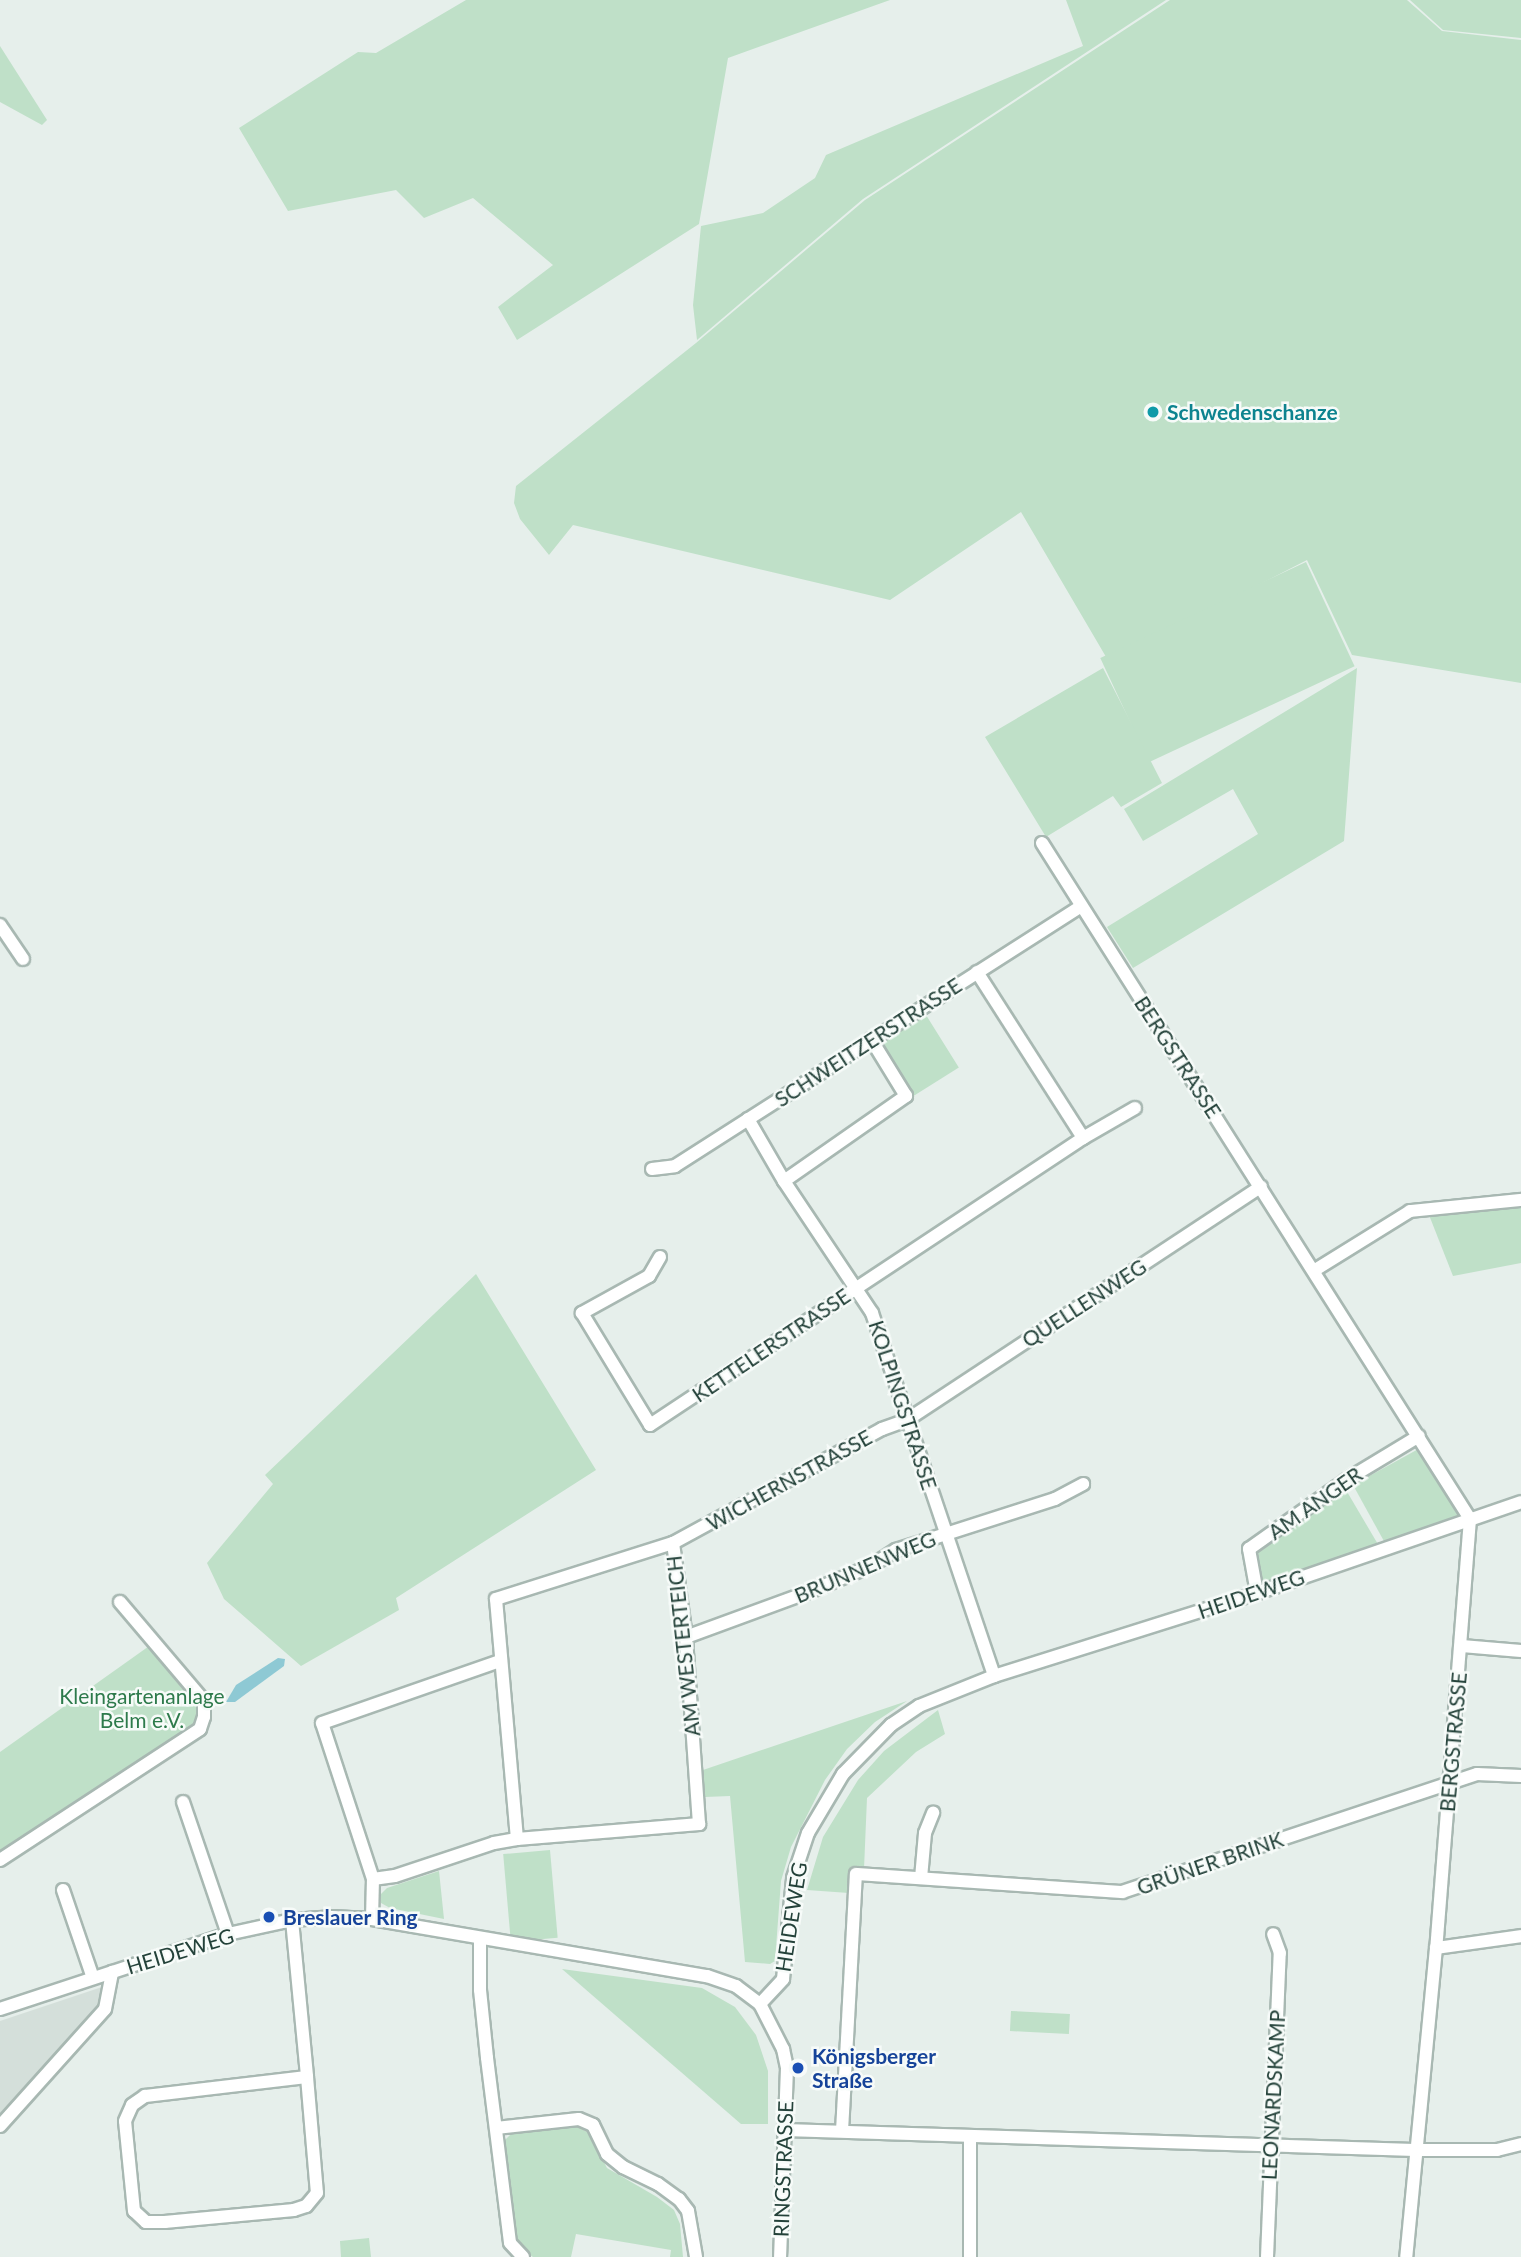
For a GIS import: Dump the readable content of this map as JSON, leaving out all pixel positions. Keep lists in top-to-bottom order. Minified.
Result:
{"streets":{"street":["SCHWEITZERSTRASSE","BERGSTRASSE","QUELLENWEG","KETTELERSTRASSE","KOLPINGSTRASSE","WICHERNSTRASSE","AM ANGER","BRUNNENWEG","HEIDEWEG","AM WESTERTEICH","GRÜNER BRINK","LEONARDSKAMP","RINGSTRASSE"]},"crossings":[["SCHWEITZERSTRASSE","BERGSTRASSE"],["SCHWEITZERSTRASSE","KOLPINGSTRASSE"],["BERGSTRASSE","QUELLENWEG"],["BERGSTRASSE","AM ANGER"],["BERGSTRASSE","HEIDEWEG"],["BERGSTRASSE","GRÜNER BRINK"],["QUELLENWEG","KOLPINGSTRASSE"],["QUELLENWEG","WICHERNSTRASSE"],["KETTELERSTRASSE","KOLPINGSTRASSE"],["KOLPINGSTRASSE","WICHERNSTRASSE"],["KOLPINGSTRASSE","BRUNNENWEG"],["KOLPINGSTRASSE","HEIDEWEG"],["WICHERNSTRASSE","AM WESTERTEICH"],["AM ANGER","HEIDEWEG"],["BRUNNENWEG","AM WESTERTEICH"],["HEIDEWEG","RINGSTRASSE"]],"parks":["Kleingartenanlage Belm e.V."],"places":["Schwedenschanze","Breslauer Ring","Königsberger Straße"]}
